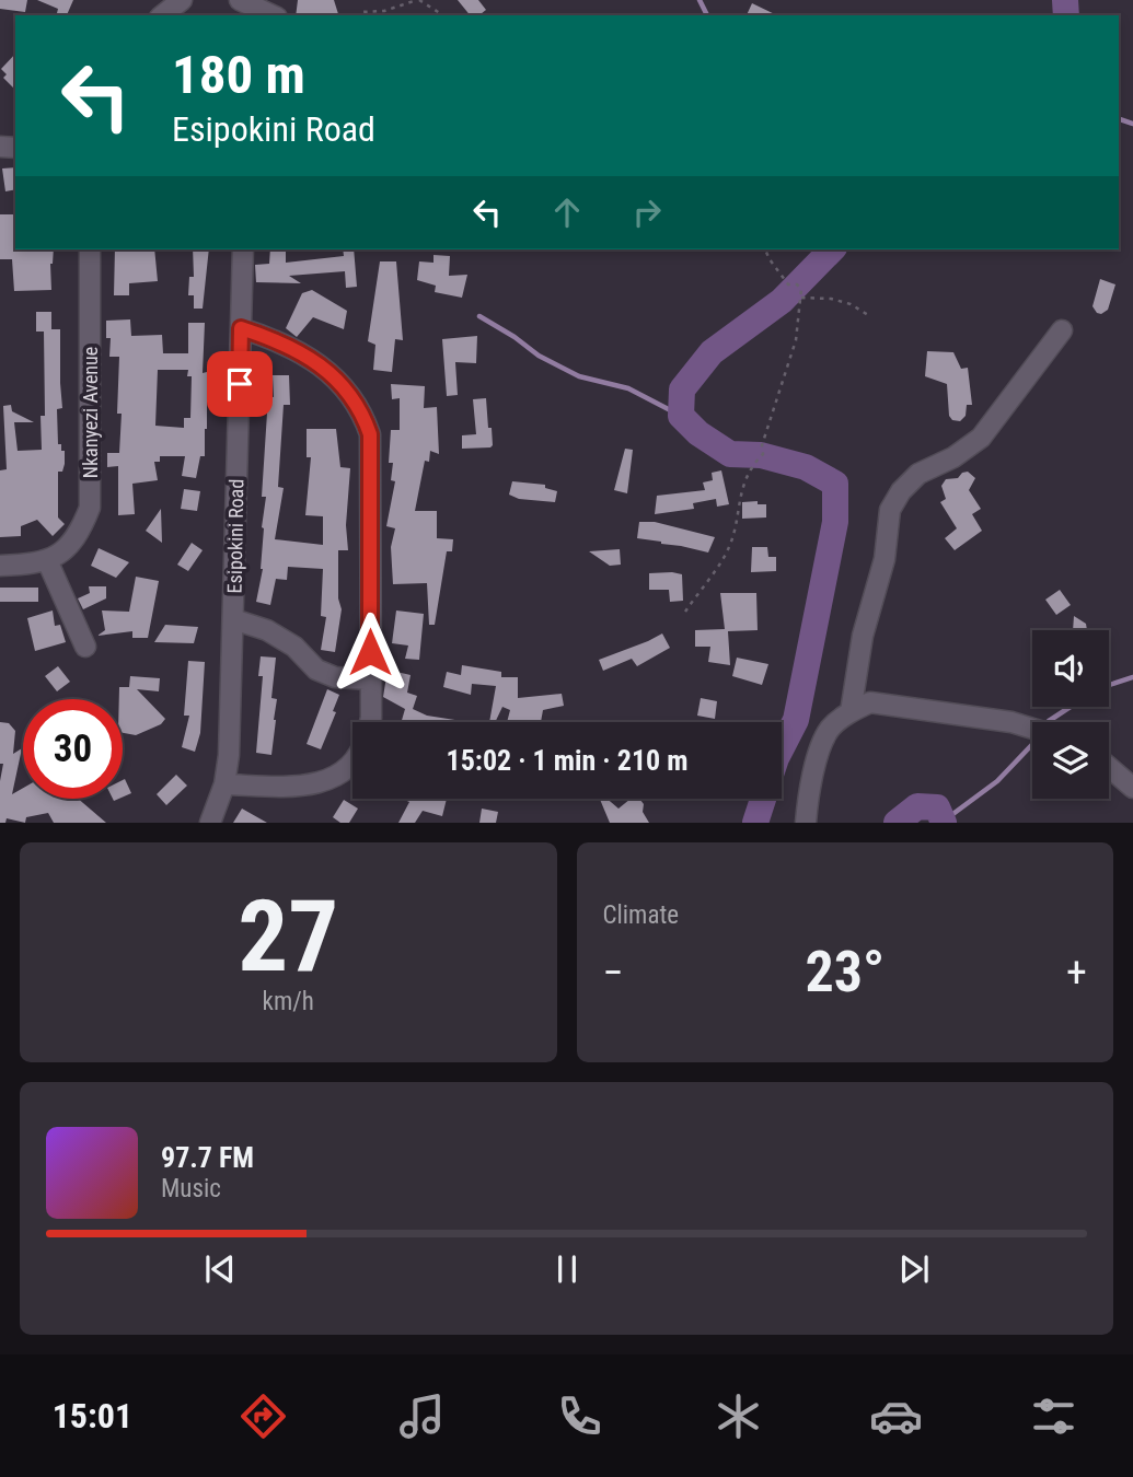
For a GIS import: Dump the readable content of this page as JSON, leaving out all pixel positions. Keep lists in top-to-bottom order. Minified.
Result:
{"streets":{"street":["Nkanyezi Avenue","Esipokini Road"]},"page":{"turn":["180 m","Esipokini Road"],"limit":"30","trip":"15:02 · 1 min · 210 m","tile":[["27","km/h"],"Climate"],"heat":["−","23°","+"],"song":["97.7 FM","Music"],"tabs":"15:01"}}
